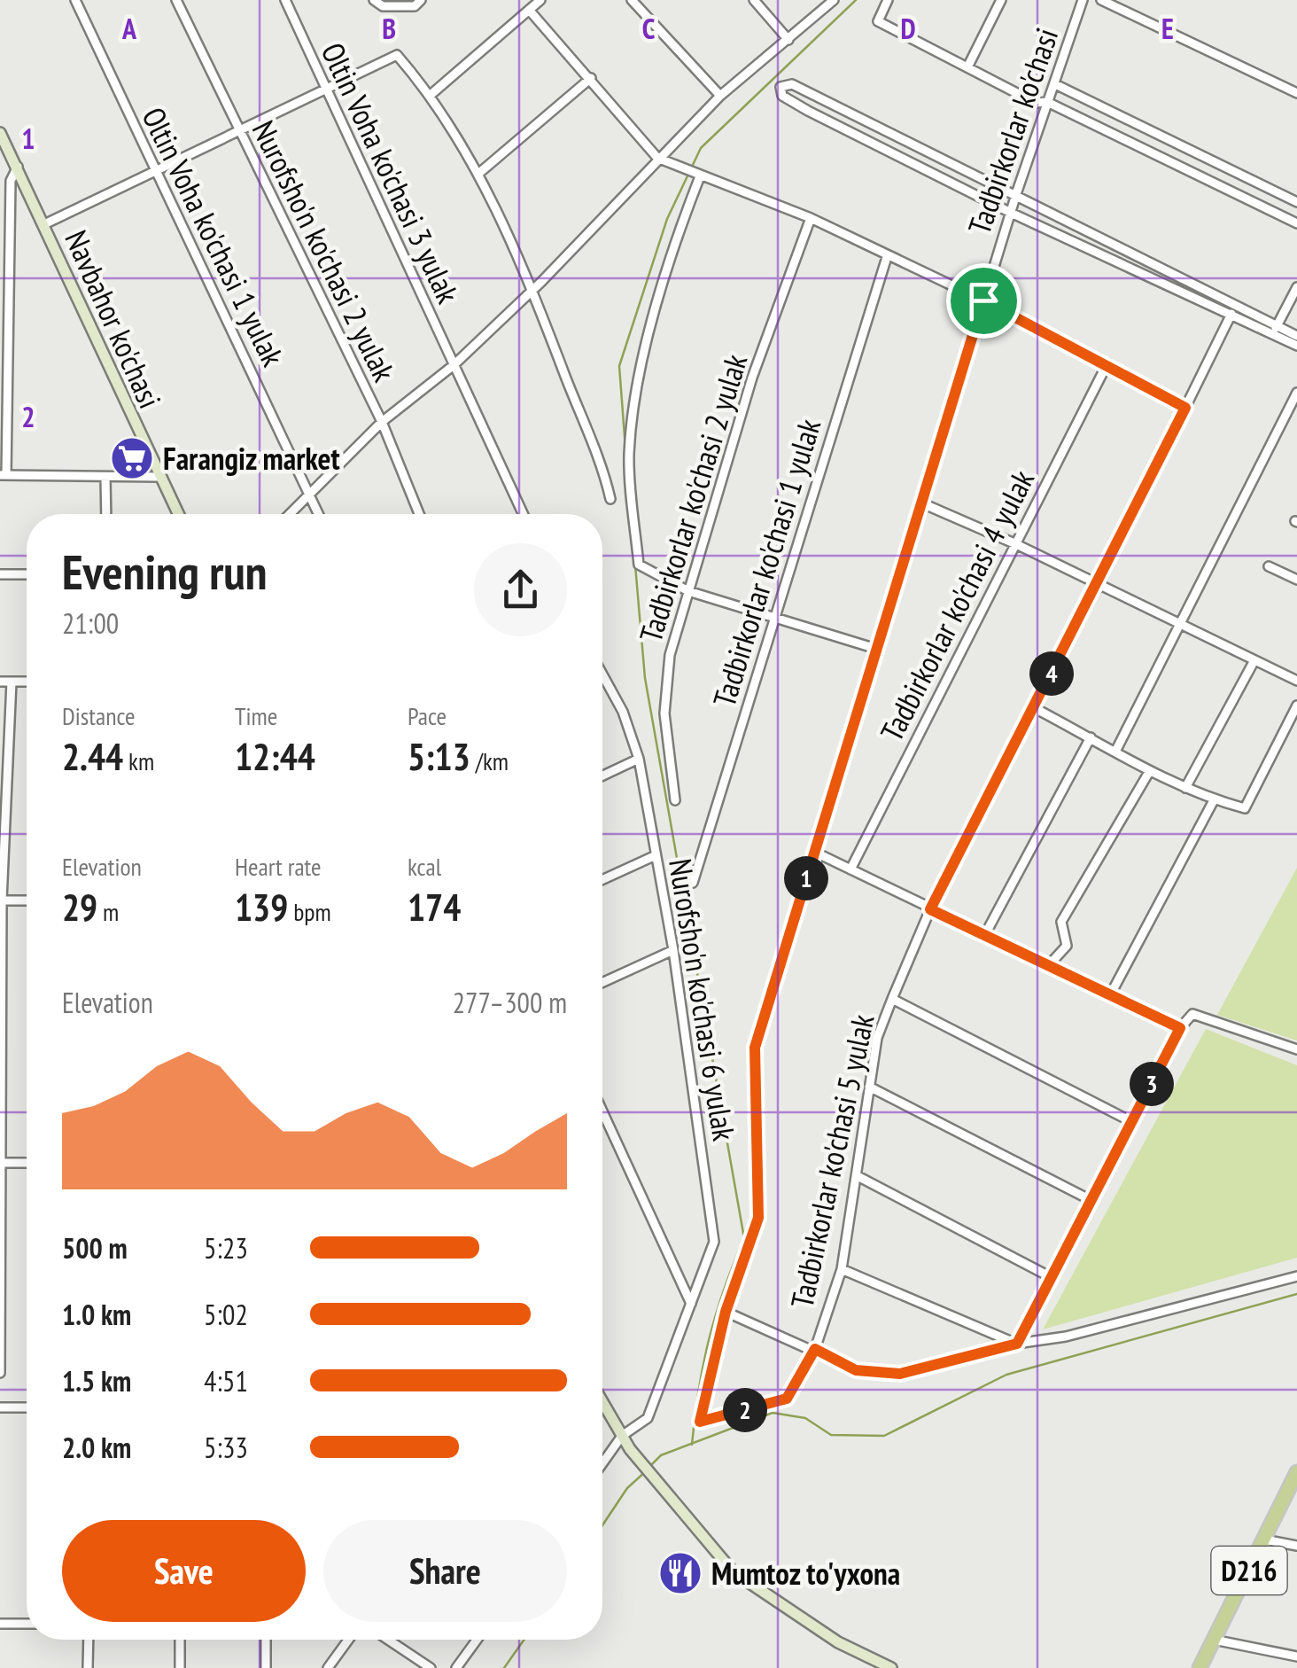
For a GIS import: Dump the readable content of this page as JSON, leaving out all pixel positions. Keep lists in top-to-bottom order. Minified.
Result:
{"streets":{"main road":["Navbahor ko'chasi","D216"],"street":["Tadbirkorlar ko'chasi","Oltin Voha ko'chasi 3 yulak","Oltin Voha ko'chasi 1 yulak","Nurofsho'n ko'chasi 2 yulak","Tadbirkorlar ko'chasi 2 yulak","Tadbirkorlar ko'chasi 1 yulak","Tadbirkorlar ko'chasi 4 yulak","Nurofsho'n ko'chasi 6 yulak","Tadbirkorlar ko'chasi 5 yulak"]},"crossings":[["Tadbirkorlar ko'chasi","Tadbirkorlar ko'chasi 5 yulak"]],"places":{"supermarket":["Farangiz market"],"restaurant":["Mumtoz to'yxona"]},"page":{"heading":["Evening run","21:00"],"pins":["4","1","3","2"],"stats":[["Distance","2.44 km"],["Time","12:44"],["Pace","5:13 /km"],["Elevation","29 m"],["Heart rate","139 bpm"],["kcal","174"]],"chart":["Elevation","277–300 m"],"list":[{"name":"500 m","note":"5:23"},{"name":"1.0 km","note":"5:02"},{"name":"1.5 km","note":"4:51"},{"name":"2.0 km","note":"5:33"}],"buttons":["Save","Share"]},"grid":{"columns":["A","B","C","D","E"],"rows":["1","2"]}}
